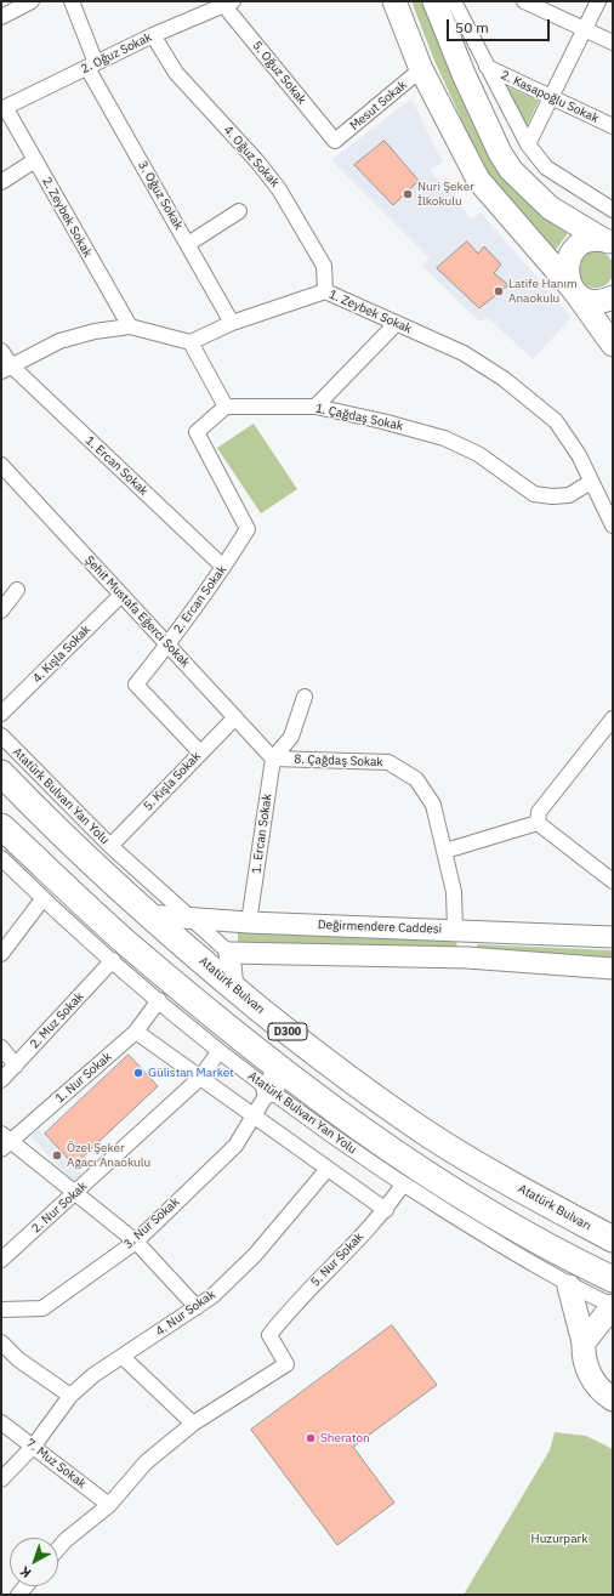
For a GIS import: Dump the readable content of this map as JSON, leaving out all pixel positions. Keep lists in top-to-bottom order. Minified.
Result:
{"streets":{"highway":["Atatürk Bulvarı","D300"],"street":["2. Oğuz Sokak","5. Oğuz Sokak","2. Kasapoğlu Sokak","Mesut Sokak","4. Oğuz Sokak","3. Oğuz Sokak","2. Zeybek Sokak","1. Zeybek Sokak","1. Çağdaş Sokak","1. Ercan Sokak","2. Ercan Sokak","Şehit Mustafa Eğerci Sokak","4. Kışla Sokak","8. Çağdaş Sokak","5. Kışla Sokak","Atatürk Bulvarı Yan Yolu","Değirmendere Caddesi","2. Muz Sokak","1. Nur Sokak","2. Nur Sokak","3. Nur Sokak","5. Nur Sokak","4. Nur Sokak","7. Muz Sokak"]},"crossings":[["2. Oğuz Sokak","5. Oğuz Sokak"],["2. Oğuz Sokak","4. Oğuz Sokak"],["2. Oğuz Sokak","3. Oğuz Sokak"],["2. Oğuz Sokak","2. Zeybek Sokak"],["5. Oğuz Sokak","Mesut Sokak"],["4. Oğuz Sokak","1. Zeybek Sokak"],["3. Oğuz Sokak","1. Zeybek Sokak"],["1. Zeybek Sokak","1. Çağdaş Sokak"],["1. Çağdaş Sokak","2. Ercan Sokak"],["1. Ercan Sokak","2. Ercan Sokak"],["1. Ercan Sokak","Şehit Mustafa Eğerci Sokak"],["1. Ercan Sokak","8. Çağdaş Sokak"],["1. Ercan Sokak","Değirmendere Caddesi"],["2. Ercan Sokak","Şehit Mustafa Eğerci Sokak"],["2. Ercan Sokak","5. Kışla Sokak"],["Şehit Mustafa Eğerci Sokak","4. Kışla Sokak"],["Şehit Mustafa Eğerci Sokak","8. Çağdaş Sokak"],["Şehit Mustafa Eğerci Sokak","5. Kışla Sokak"],["8. Çağdaş Sokak","Değirmendere Caddesi"],["5. Kışla Sokak","Atatürk Bulvarı Yan Yolu"],["Atatürk Bulvarı Yan Yolu","Değirmendere Caddesi"],["Atatürk Bulvarı Yan Yolu","2. Muz Sokak"],["Atatürk Bulvarı Yan Yolu","D300"],["Atatürk Bulvarı Yan Yolu","1. Nur Sokak"],["Atatürk Bulvarı Yan Yolu","2. Nur Sokak"],["Atatürk Bulvarı Yan Yolu","3. Nur Sokak"],["Atatürk Bulvarı Yan Yolu","5. Nur Sokak"],["Değirmendere Caddesi","Atatürk Bulvarı"],["D300","3. Nur Sokak"],["4. Nur Sokak","7. Muz Sokak"]],"parks":["Huzurpark"],"places":["Nuri Şeker İlkokulu","Latife Hanım Anaokulu","Gülistan Market","Özel Şeker Ağacı Anaokulu","Sheraton"],"scale_bar":"50 m","north":"bottom left"}
